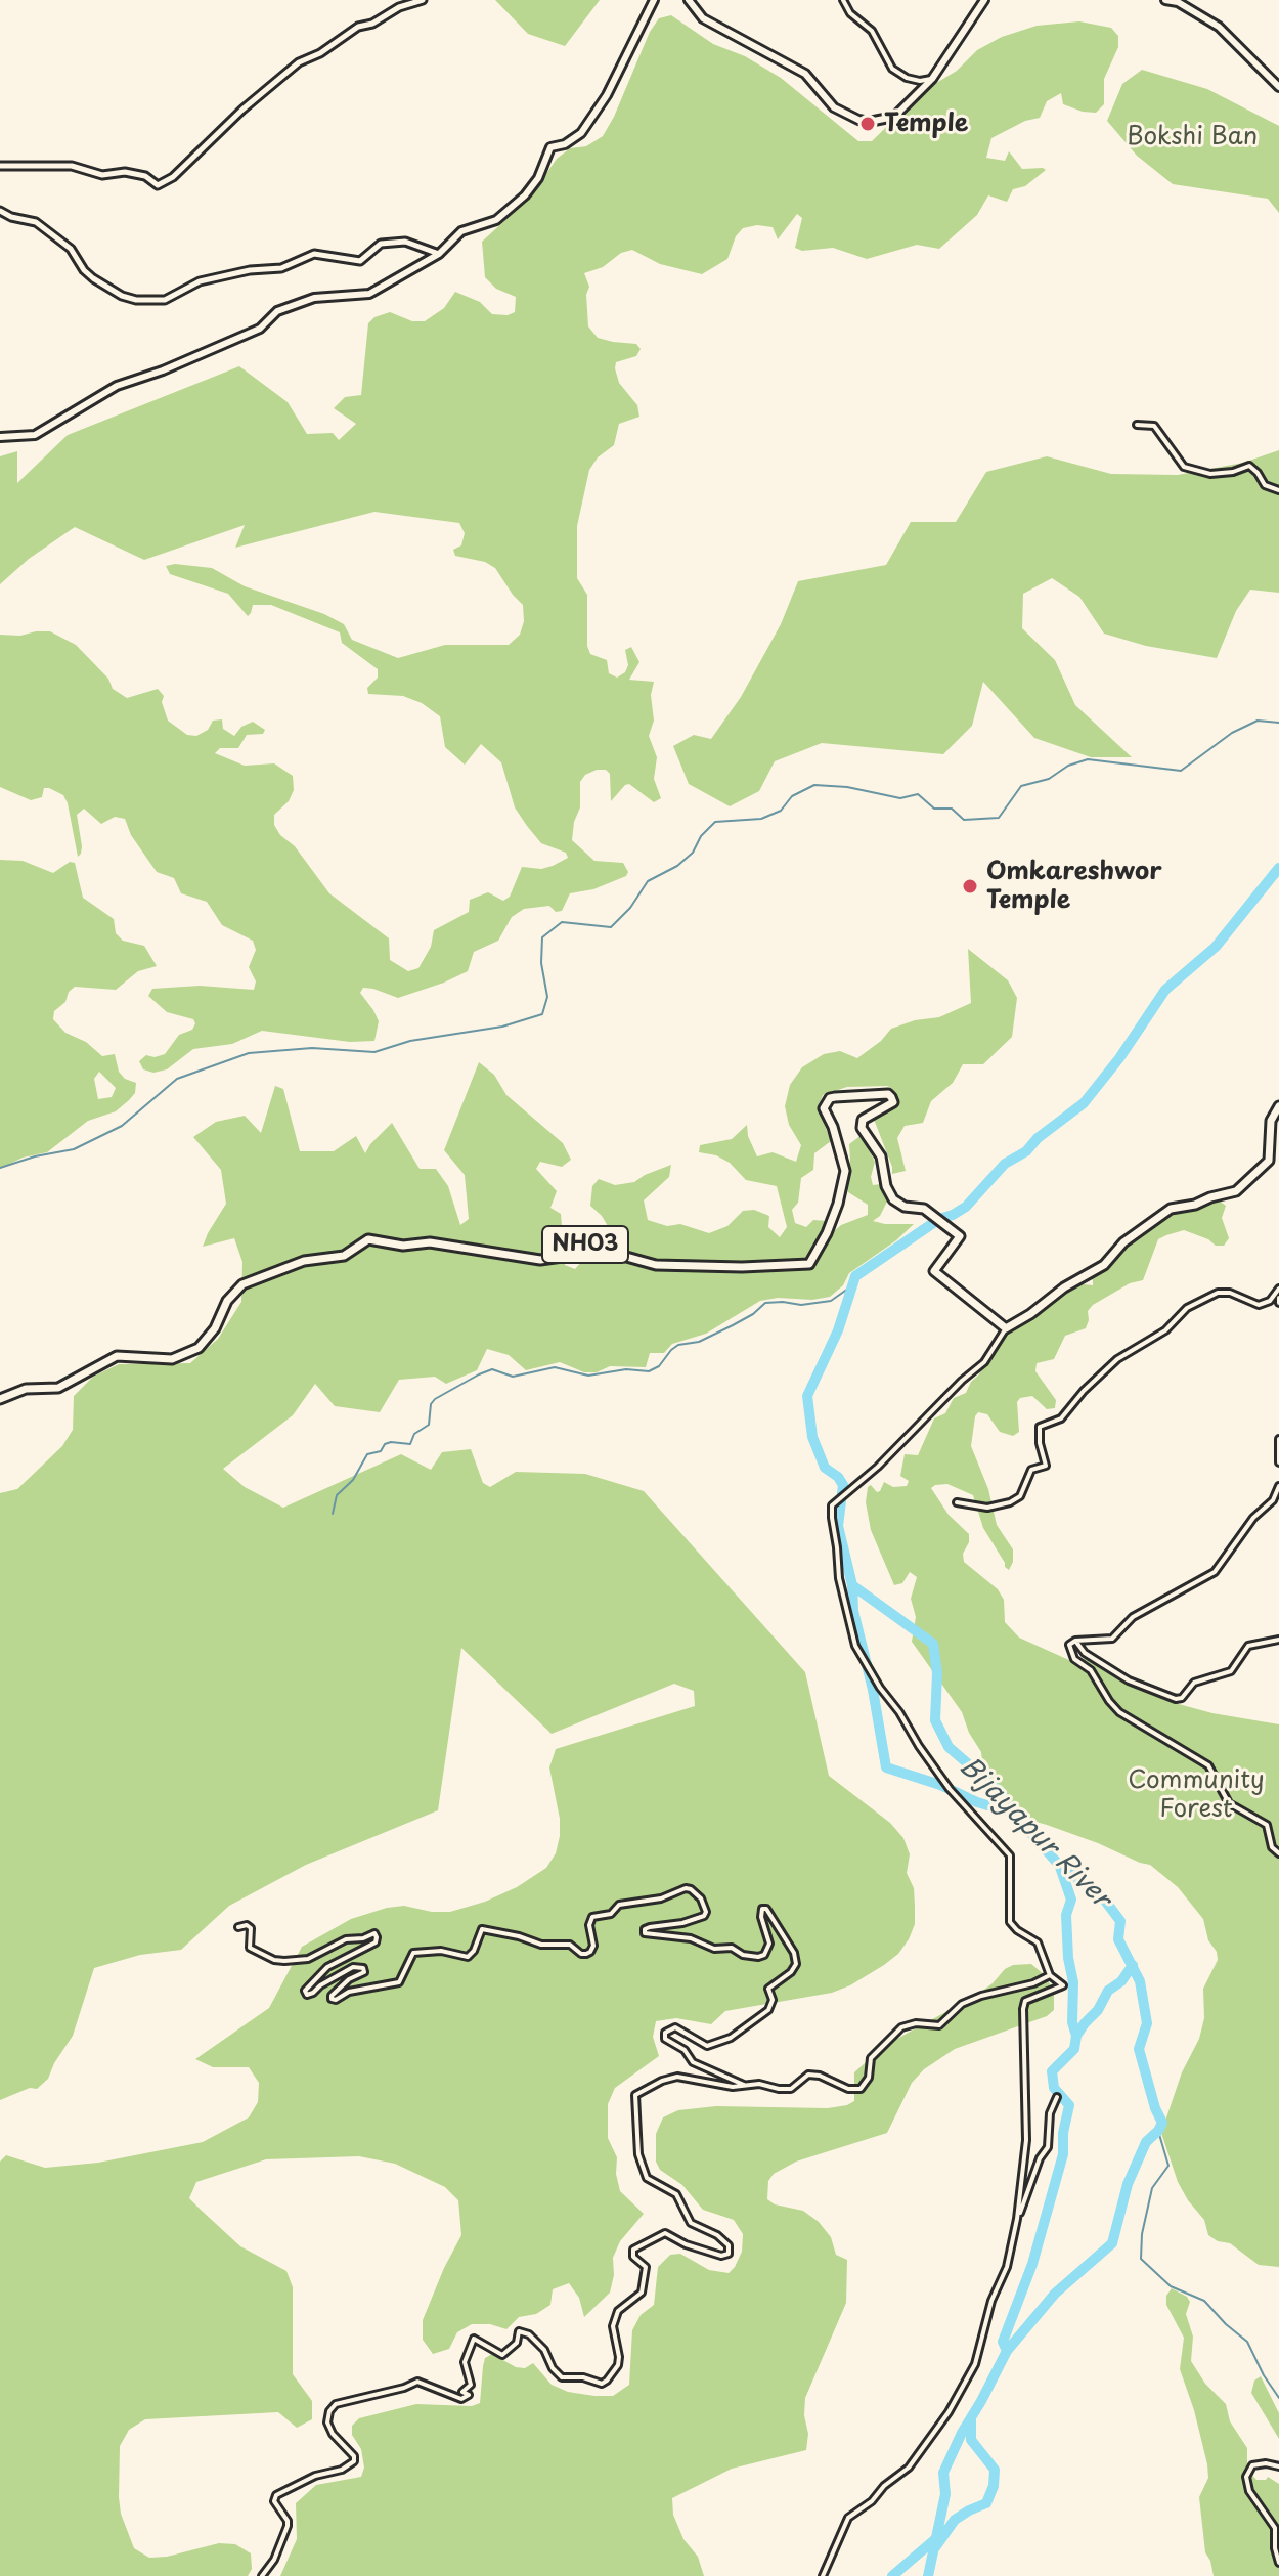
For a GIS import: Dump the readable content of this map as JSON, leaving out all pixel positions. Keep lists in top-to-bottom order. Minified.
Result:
{"streets":{"main road":["NH03"]},"water":["Bijayapur River"],"parks":["Bokshi Ban","Community Forest"],"places":["Temple","Omkareshwor Temple"]}
